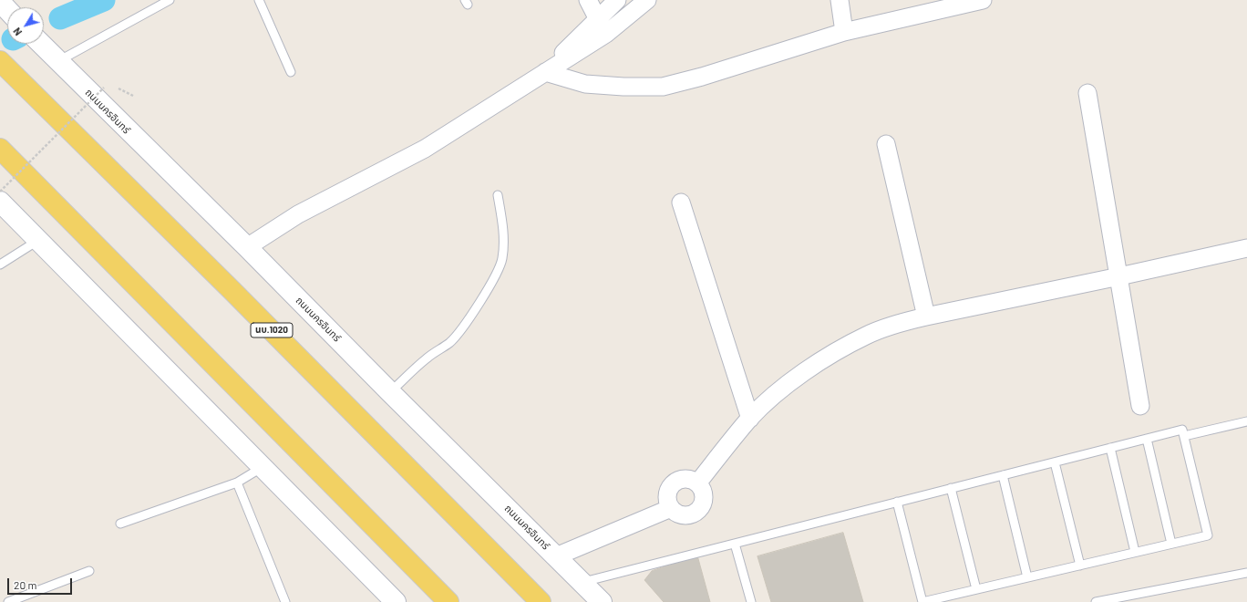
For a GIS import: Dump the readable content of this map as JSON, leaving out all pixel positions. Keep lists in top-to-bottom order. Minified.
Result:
{"streets":{"main road":["ถนนนครอินทร์","นบ.1020"]},"scale_bar":"20 m","north":"bottom left"}
